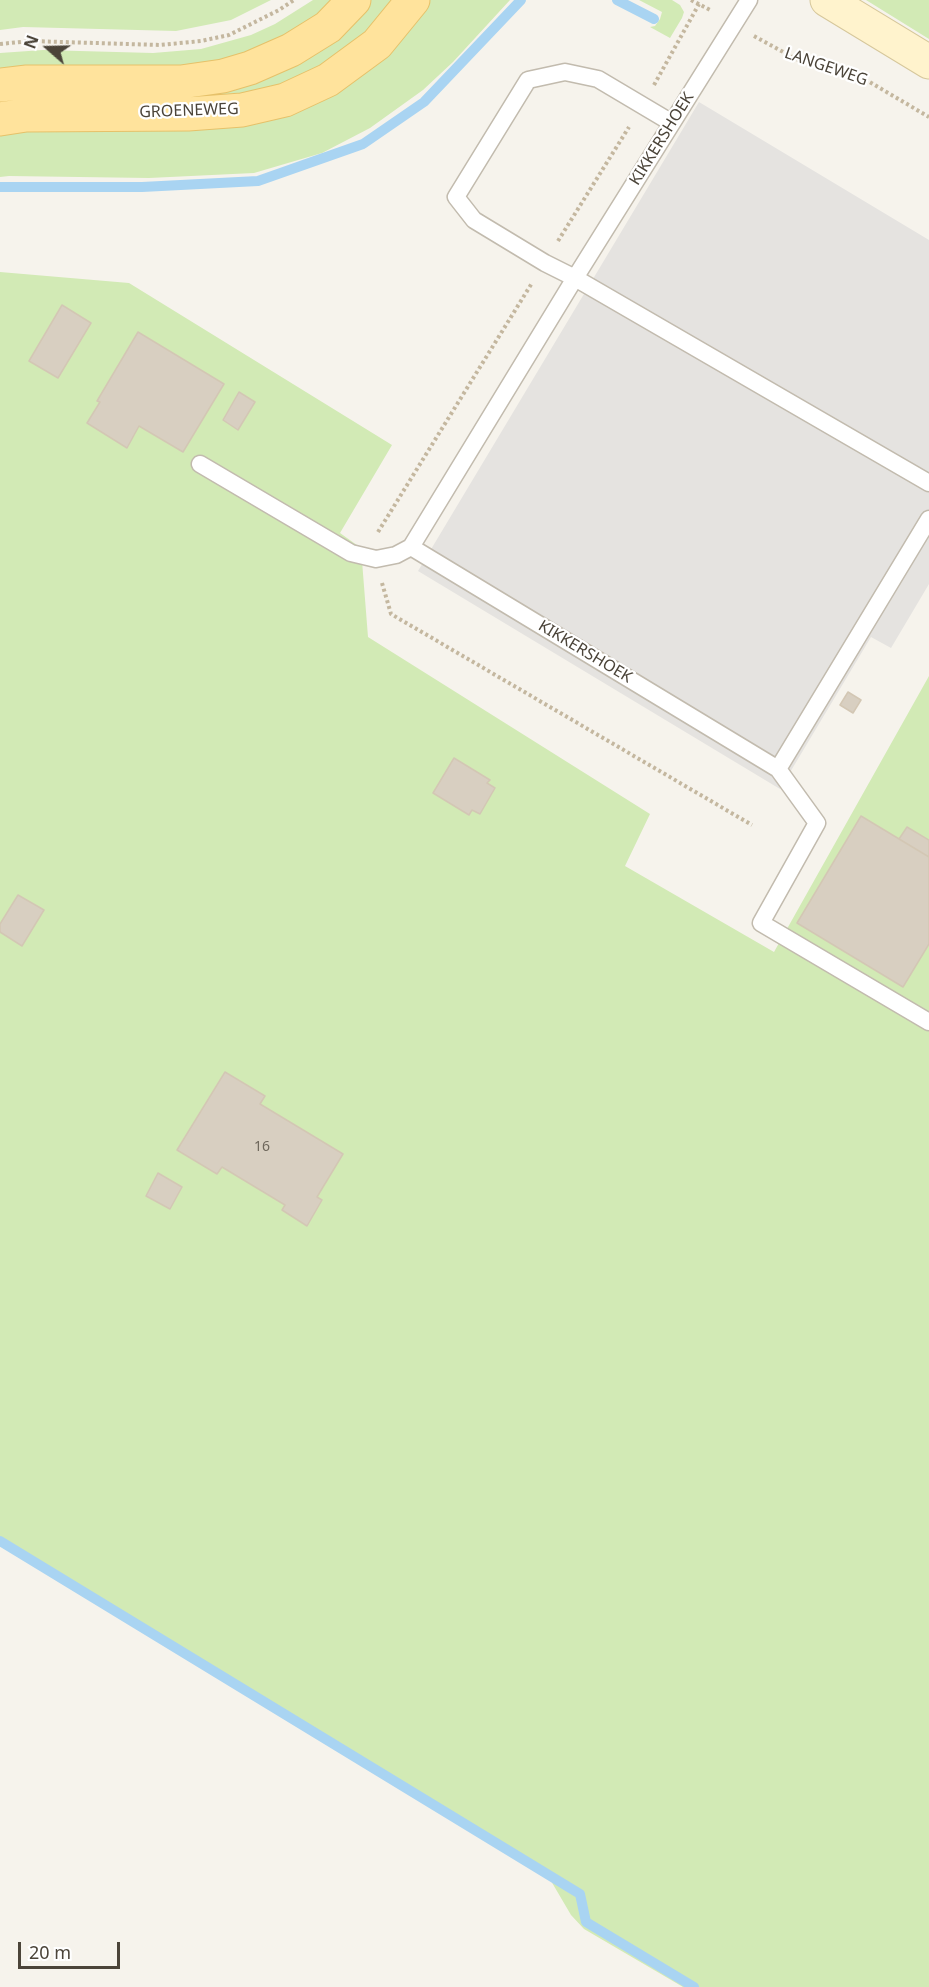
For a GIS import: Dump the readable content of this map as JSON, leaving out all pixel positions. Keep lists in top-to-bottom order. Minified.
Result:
{"streets":{"main road":["GROENEWEG"],"lane":["KIKKERSHOEK"],"path":["LANGEWEG"]},"crossings":[["LANGEWEG","KIKKERSHOEK"]],"house_numbers":["16"],"scale_bar":"20 m","north":"left"}
